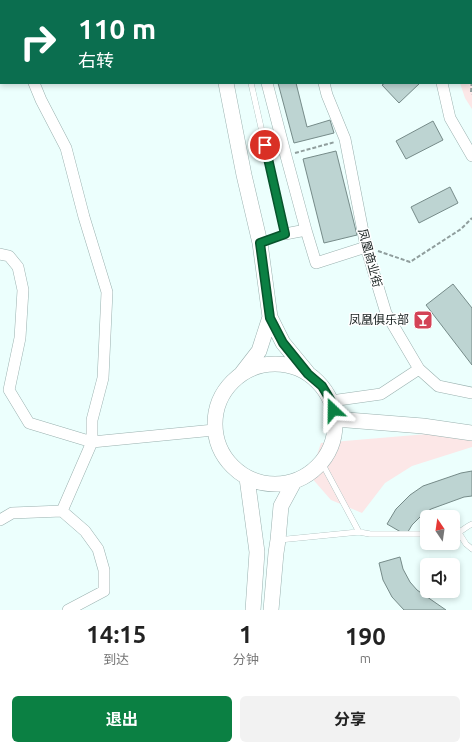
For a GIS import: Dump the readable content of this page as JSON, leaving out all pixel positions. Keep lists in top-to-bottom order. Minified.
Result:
{"streets":{"street":["凤凰商业街"]},"places":{"bar":["凤凰俱乐部"]},"north":"top","page":{"turn":["110 m","右转"],"eta":["14:15","到达","1","分钟","190","m"],"buttons":["退出","分享"]}}
